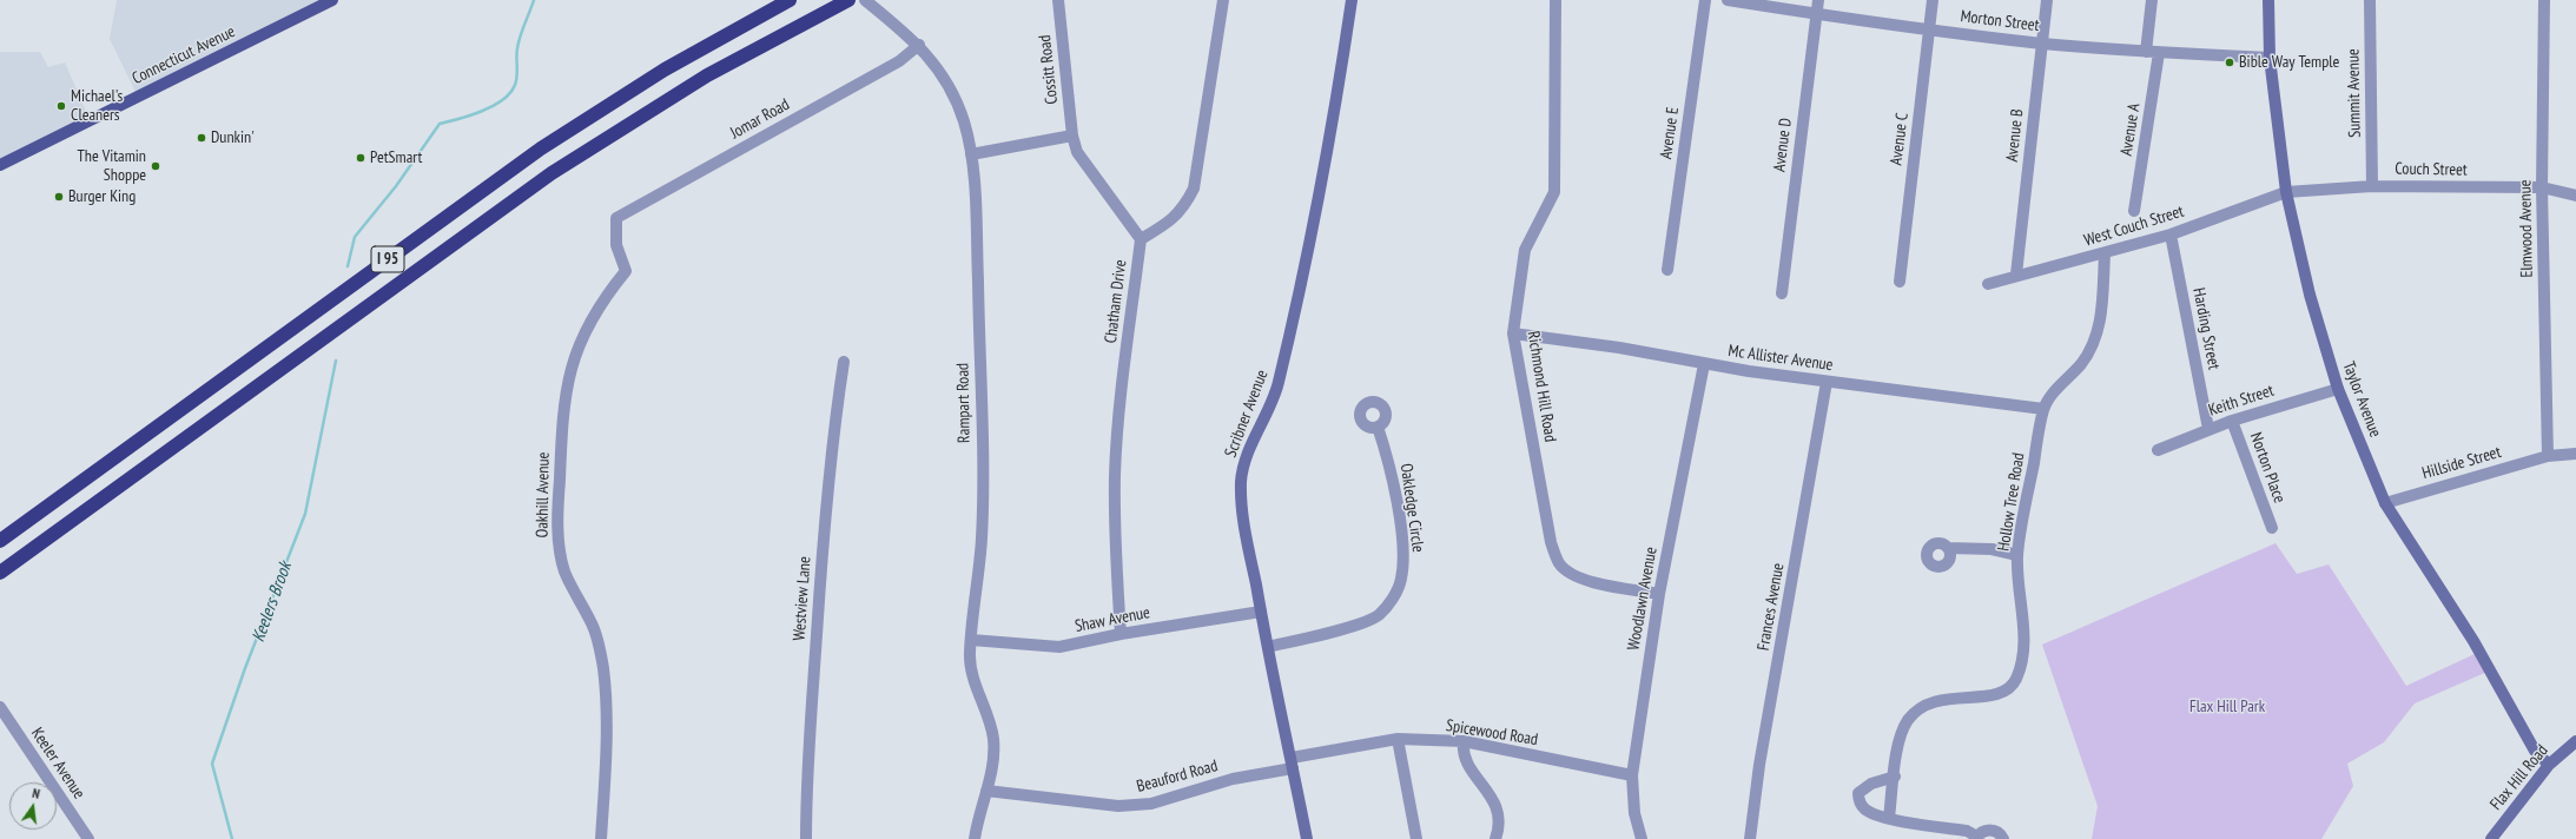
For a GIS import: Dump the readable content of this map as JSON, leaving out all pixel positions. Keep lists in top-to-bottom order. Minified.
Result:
{"streets":{"highway":["I 95"],"main road":["Connecticut Avenue"],"street":["Morton Street","Cossitt Road","Summit Avenue","Jomar Road","Avenue A","Avenue E","Avenue B","Avenue C","Avenue D","Couch Street","West Couch Street","Elmwood Avenue","Chatham Drive","Harding Street","Mc Allister Avenue","Richmond Hill Road","Taylor Avenue","Keith Street","Rampart Road","Scribner Avenue","Hillside Street","Norton Place","Oakhill Avenue","Hollow Tree Road","Oakledge Circle","Westview Lane","Woodlawn Avenue","Frances Avenue","Shaw Avenue","Spicewood Road","Keeler Avenue","Beauford Road","Flax Hill Road"]},"crossings":[["Morton Street","Avenue A"],["Morton Street","Avenue B"],["Morton Street","Avenue C"],["Morton Street","Avenue D"],["Morton Street","Taylor Avenue"],["Cossitt Road","Chatham Drive"],["Summit Avenue","Couch Street"],["Jomar Road","Rampart Road"],["Jomar Road","Oakhill Avenue"],["Avenue B","West Couch Street"],["Couch Street","West Couch Street"],["Couch Street","Elmwood Avenue"],["Couch Street","Taylor Avenue"],["West Couch Street","Harding Street"],["West Couch Street","Taylor Avenue"],["West Couch Street","Hollow Tree Road"],["Elmwood Avenue","Hillside Street"],["Chatham Drive","Shaw Avenue"],["Harding Street","Keith Street"],["Mc Allister Avenue","Richmond Hill Road"],["Mc Allister Avenue","Hollow Tree Road"],["Mc Allister Avenue","Woodlawn Avenue"],["Mc Allister Avenue","Frances Avenue"],["Richmond Hill Road","Woodlawn Avenue"],["Taylor Avenue","Keith Street"],["Taylor Avenue","Hillside Street"],["Taylor Avenue","Flax Hill Road"],["Keith Street","Norton Place"],["Rampart Road","Shaw Avenue"],["Rampart Road","Beauford Road"],["Scribner Avenue","Oakledge Circle"],["Scribner Avenue","Shaw Avenue"],["Scribner Avenue","Spicewood Road"],["Scribner Avenue","Beauford Road"],["Woodlawn Avenue","Spicewood Road"],["Spicewood Road","Beauford Road"]],"water":["Keelers Brook"],"parks":["Flax Hill Park"],"places":["Bible Way Temple","Michael's Cleaners","Dunkin'","PetSmart","The Vitamin Shoppe","Burger King"],"north":"top"}
